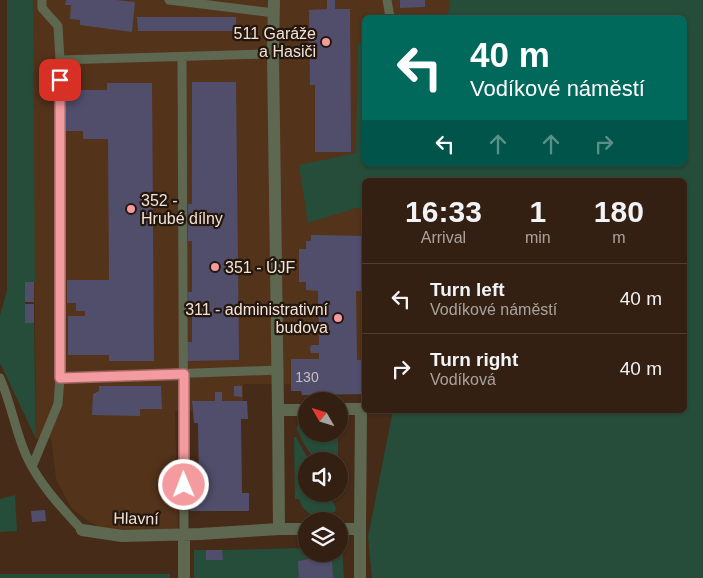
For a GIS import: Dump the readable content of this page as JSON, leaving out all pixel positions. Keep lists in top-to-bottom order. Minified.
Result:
{"streets":{"street":["Hlavní"]},"places":["511 Garáže a Hasiči","352 - Hrubé dílny","351 - ÚJF","311 - administrativní budova"],"house_numbers":["130"],"north":"top left","page":{"turn":["40 m","Vodíkové náměstí"],"eta":["16:33","Arrival","1","min","180","m"],"list":[{"name":"Turn left","note":"Vodíkové náměstí","value":"40 m"},{"name":"Turn right","note":"Vodíková","value":"40 m"}]}}
